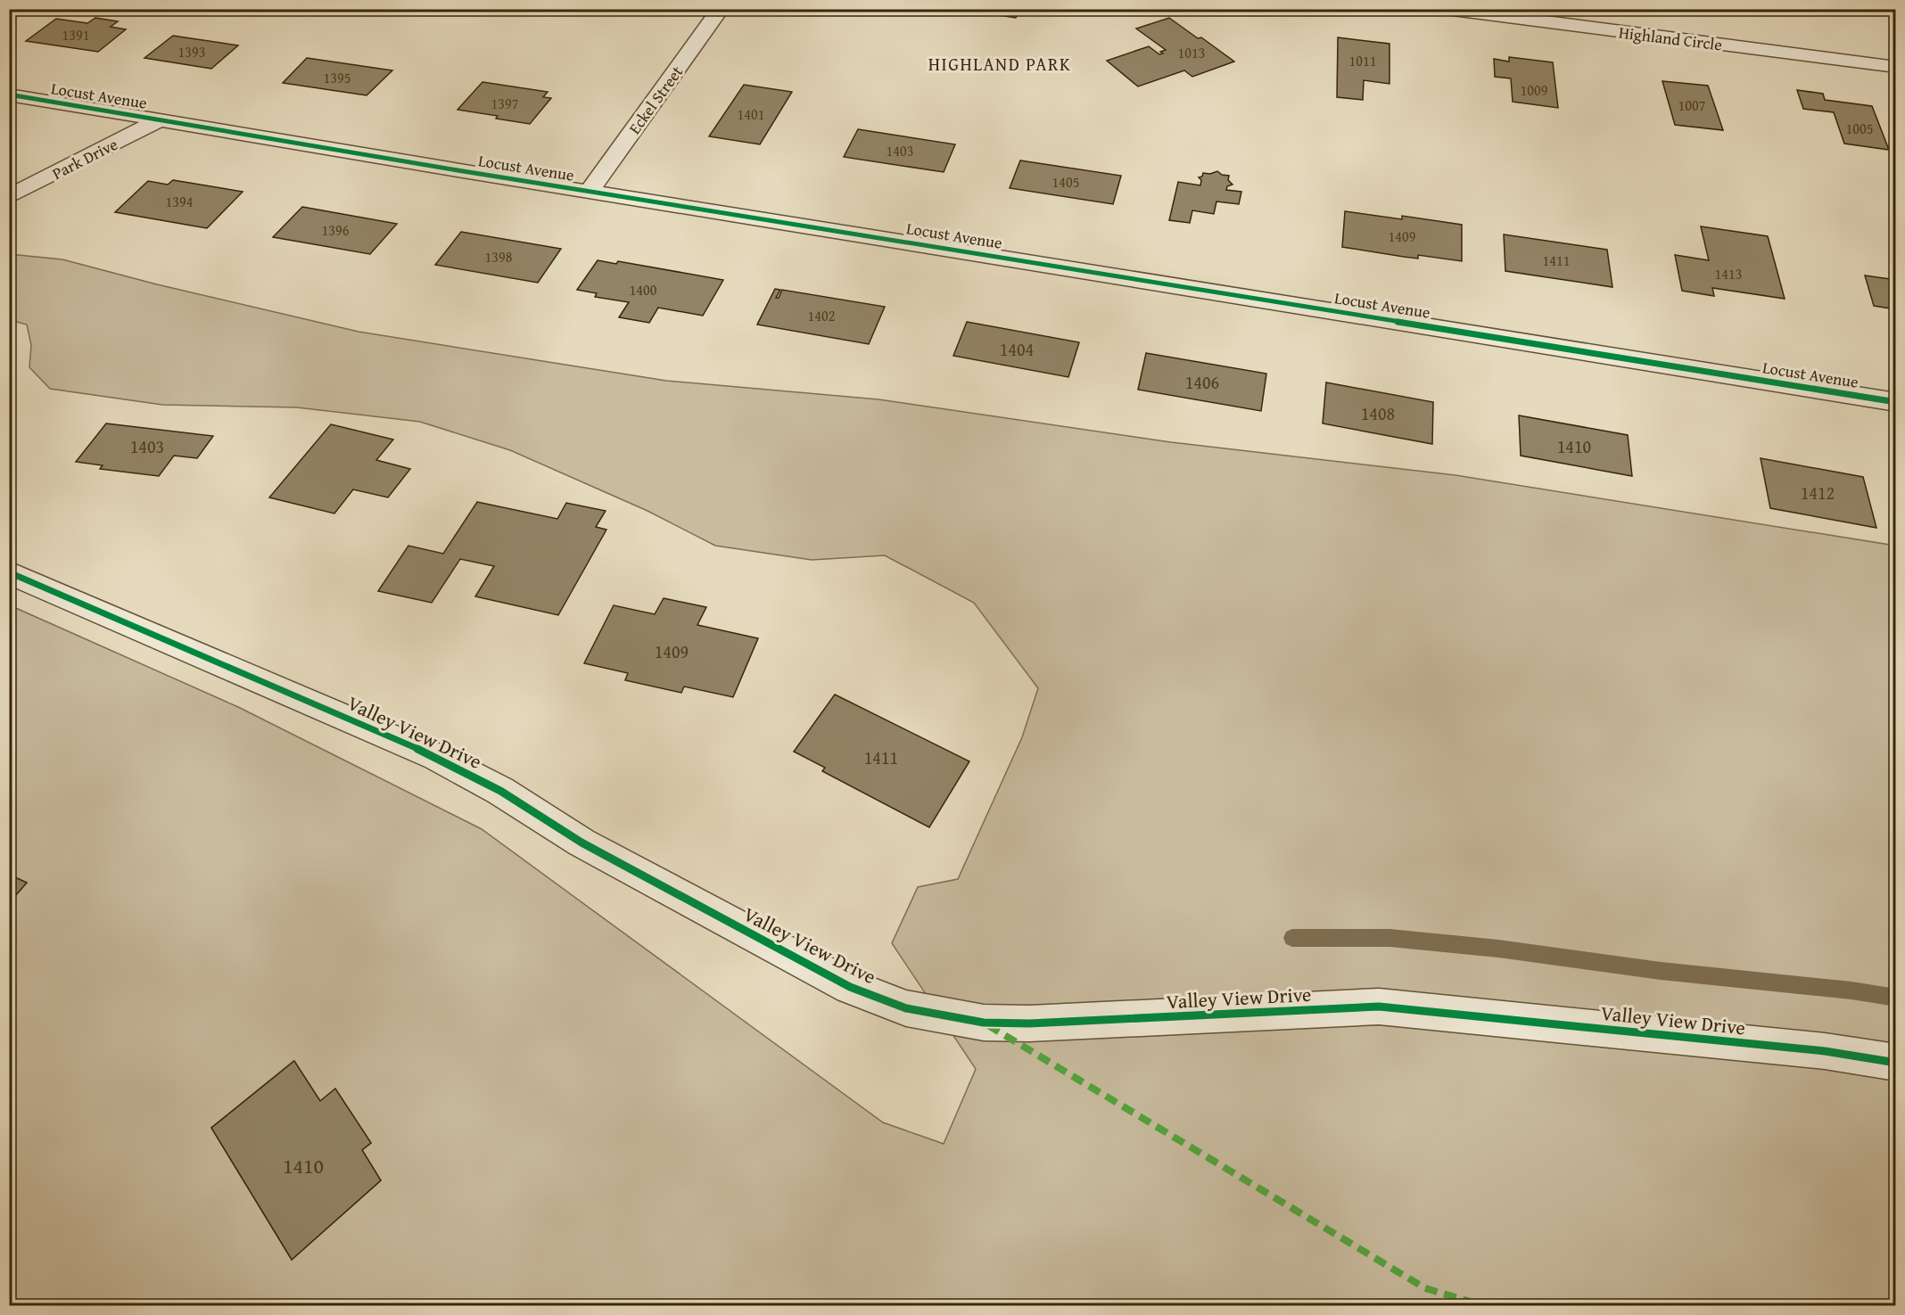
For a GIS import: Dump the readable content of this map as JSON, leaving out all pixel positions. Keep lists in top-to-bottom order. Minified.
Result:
{"streets":{"street":["Highland Circle","Locust Avenue","Eckel Street","Park Drive","Valley View Drive"]},"crossings":[["Locust Avenue","Eckel Street"],["Locust Avenue","Park Drive"]],"districts":["HIGHLAND PARK"],"house_numbers":["1391","1393","1013","1011","1395","1009","1397","1007","1401","1005","1403","1405","1394","1396","1409","1398","1411","1413","1400","1402","1404","1406","1408","1403","1410","1412","1409","1411","1410"]}
